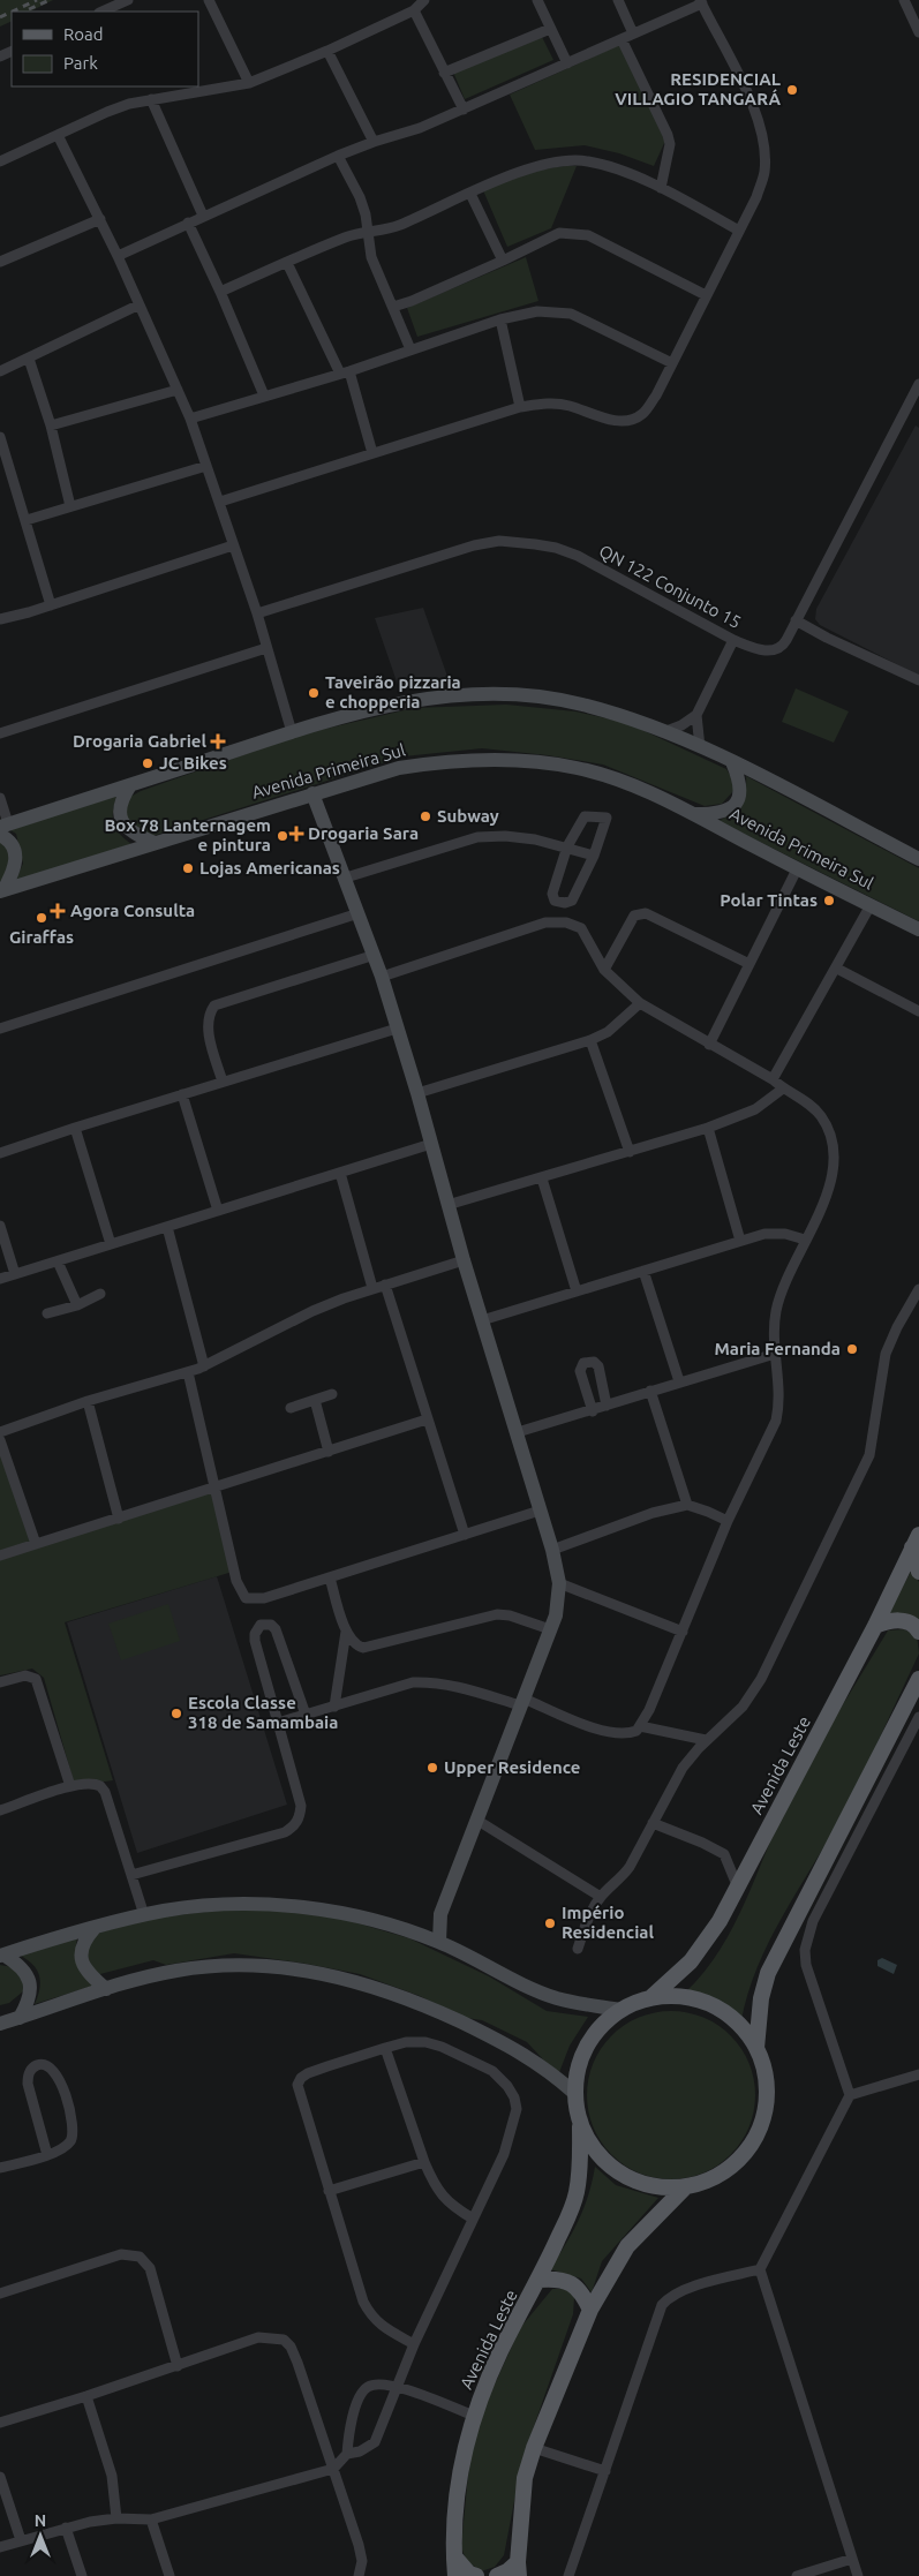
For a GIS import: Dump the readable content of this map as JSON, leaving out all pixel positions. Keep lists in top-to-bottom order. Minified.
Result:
{"streets":{"main road":["Avenida Primeira Sul","Avenida Leste"],"street":["QN 122 Conjunto 15"]},"places":{"other":["RESIDENCIAL VILLAGIO TANGARÁ","Taveirão pizzaria e chopperia","JC Bikes","Subway","Box 78 Lanternagem e pintura","Lojas Americanas","Polar Tintas","Giraffas","Maria Fernanda","Escola Classe 318 de Samambaia","Upper Residence","Império Residencial"],"health":["Drogaria Gabriel","Drogaria Sara","Agora Consulta"]},"legend":["Road","Park"],"north":"top"}
